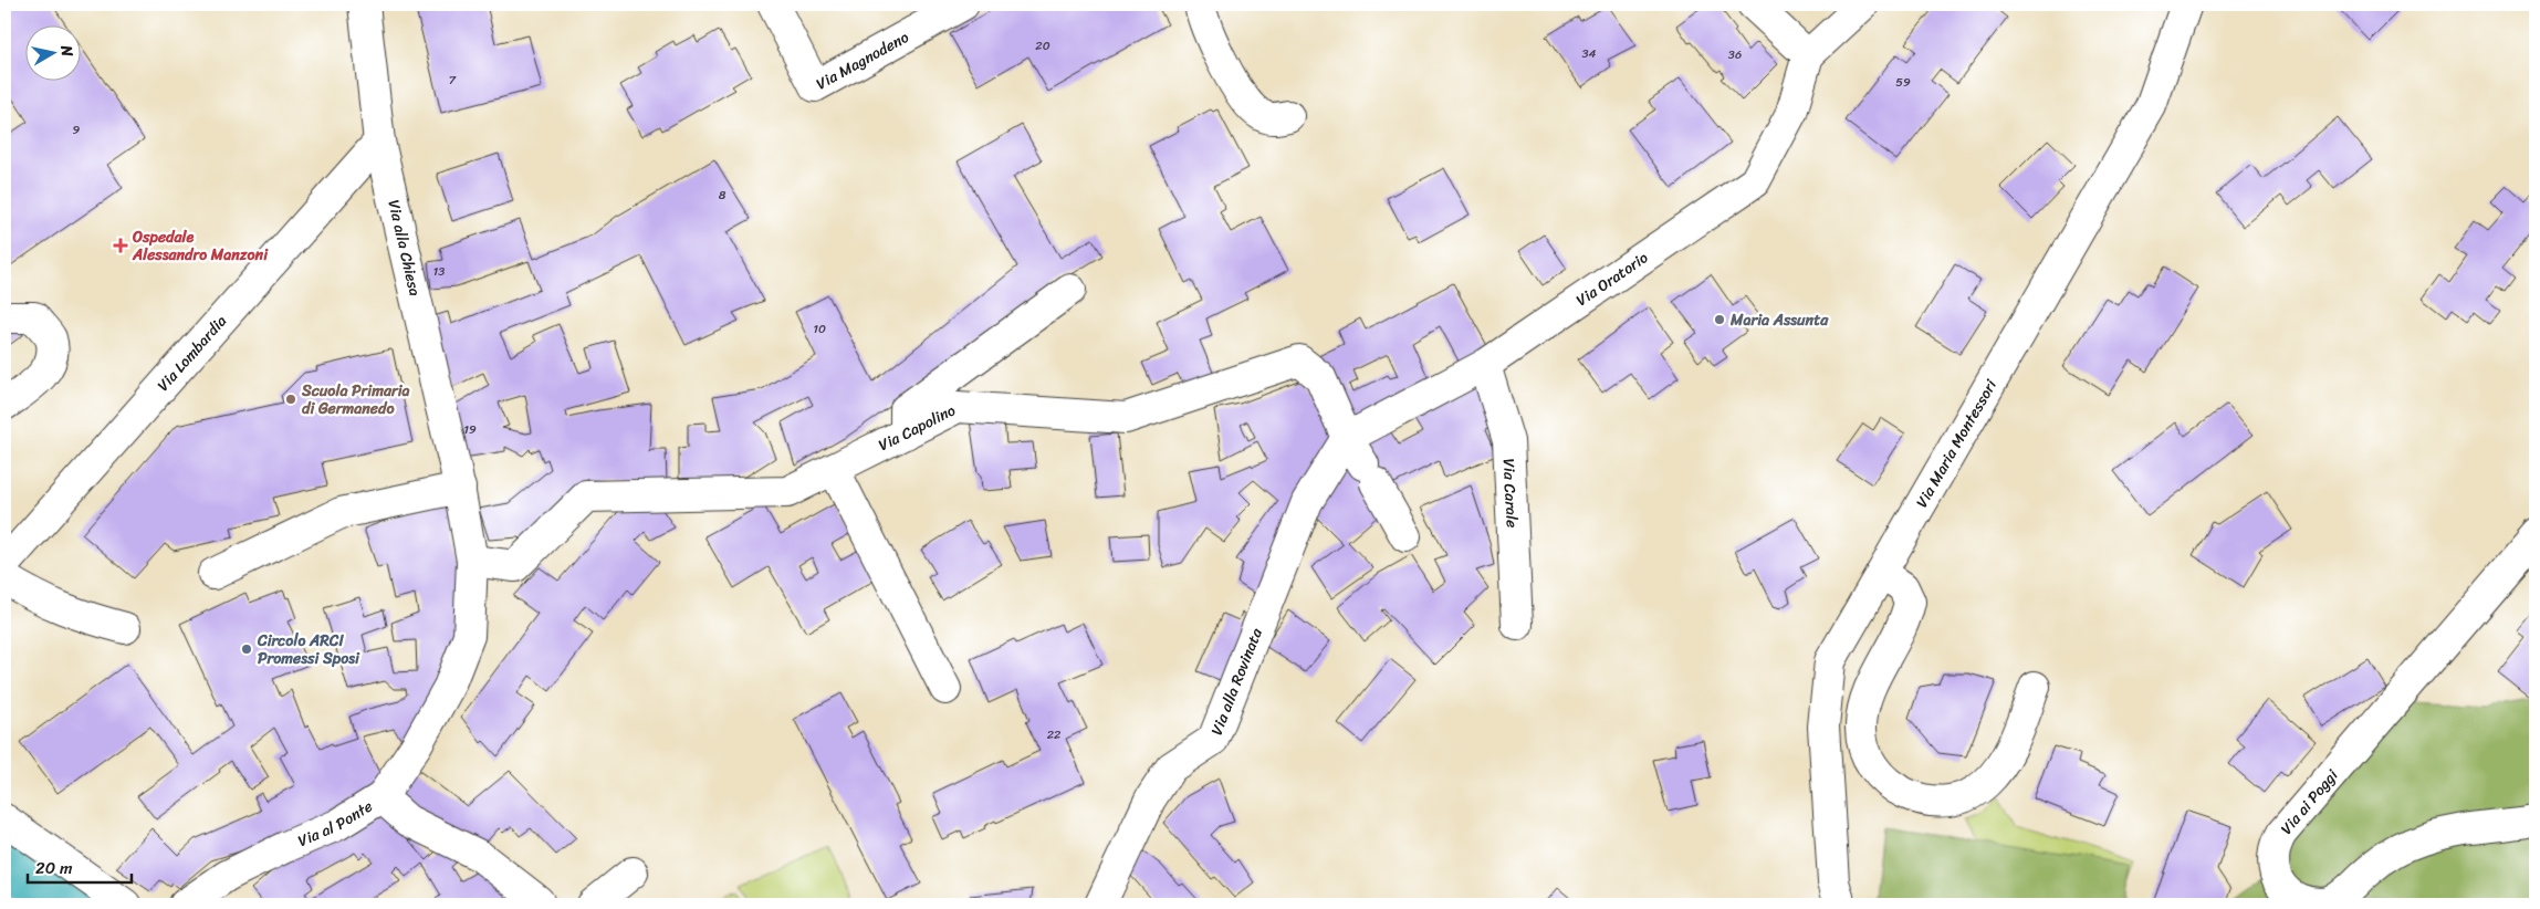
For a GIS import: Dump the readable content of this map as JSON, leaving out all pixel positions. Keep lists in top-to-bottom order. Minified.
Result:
{"streets":{"street":["Via Magnodeno","Via alla Chiesa","Via Oratorio","Via Lombardia","Via Capolino","Via Maria Montessori","Via Carale","Via alla Rovinata","Via ai Poggi","Via al Ponte"]},"crossings":[["Via alla Chiesa","Via Lombardia"],["Via alla Chiesa","Via Capolino"],["Via alla Chiesa","Via al Ponte"],["Via Oratorio","Via Capolino"],["Via Oratorio","Via Carale"],["Via Oratorio","Via alla Rovinata"],["Via Capolino","Via alla Rovinata"]],"places":{"health":["Ospedale Alessandro Manzoni"],"other":["Maria Assunta","Scuola Primaria di Germanedo","Circolo ARCI Promessi Sposi"]},"house_numbers":["20","34","36","7","59","9","8","13","10","19","22"],"scale_bar":"20 m","north":"right"}
